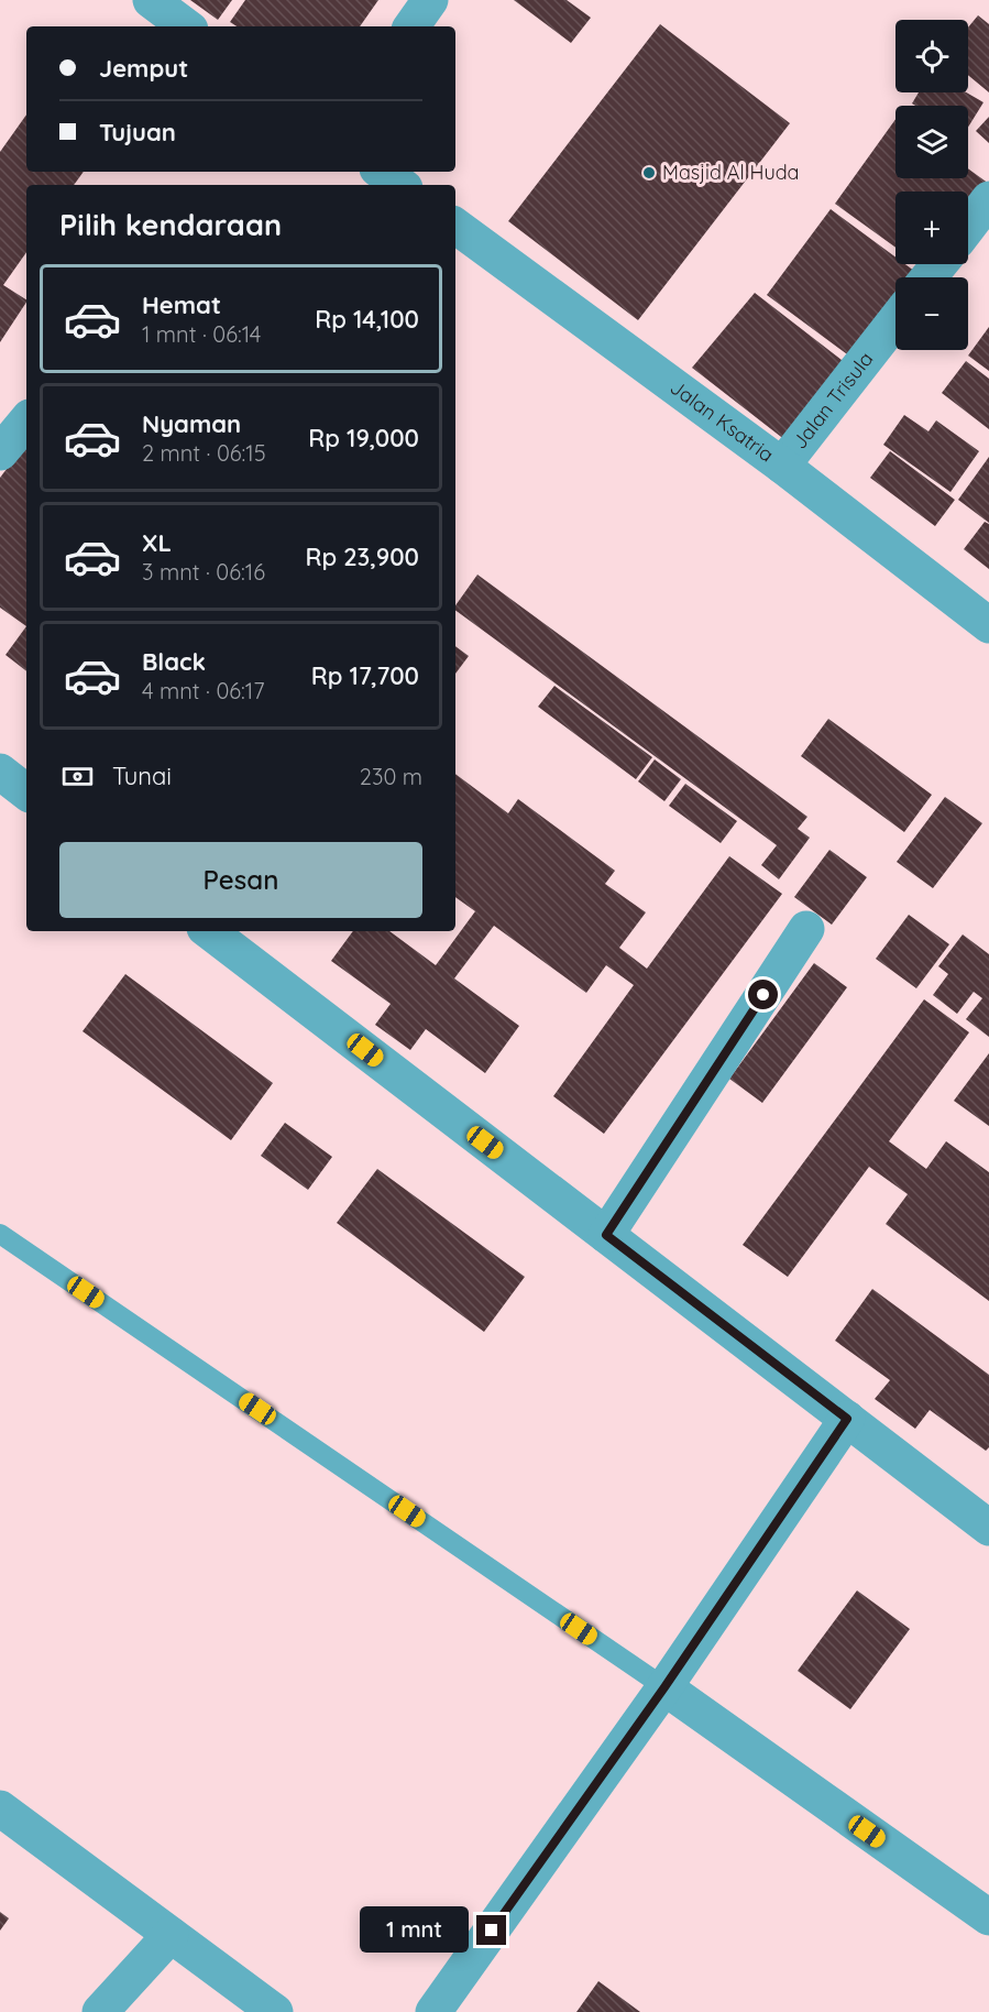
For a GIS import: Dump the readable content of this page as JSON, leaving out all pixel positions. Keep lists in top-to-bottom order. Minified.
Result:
{"streets":{"street":["Jalan Trisula","Jalan Ksatria"]},"crossings":[["Jalan Trisula","Jalan Ksatria"]],"places":["Masjid Al Huda"],"page":{"map_buttons":["+","−"],"banner":["Jemput","Tujuan"],"heading":"Pilih kendaraan","list":[{"name":"Hemat","note":"1 mnt · 06:14","value":"Rp 14,100"},{"name":"Nyaman","note":"2 mnt · 06:15","value":"Rp 19,000"},{"name":"XL","note":"3 mnt · 06:16","value":"Rp 23,900"},{"name":"Black","note":"4 mnt · 06:17","value":"Rp 17,700"}],"pay":["Tunai","230 m"],"buttons":"Pesan","bubble":"1 mnt"}}
